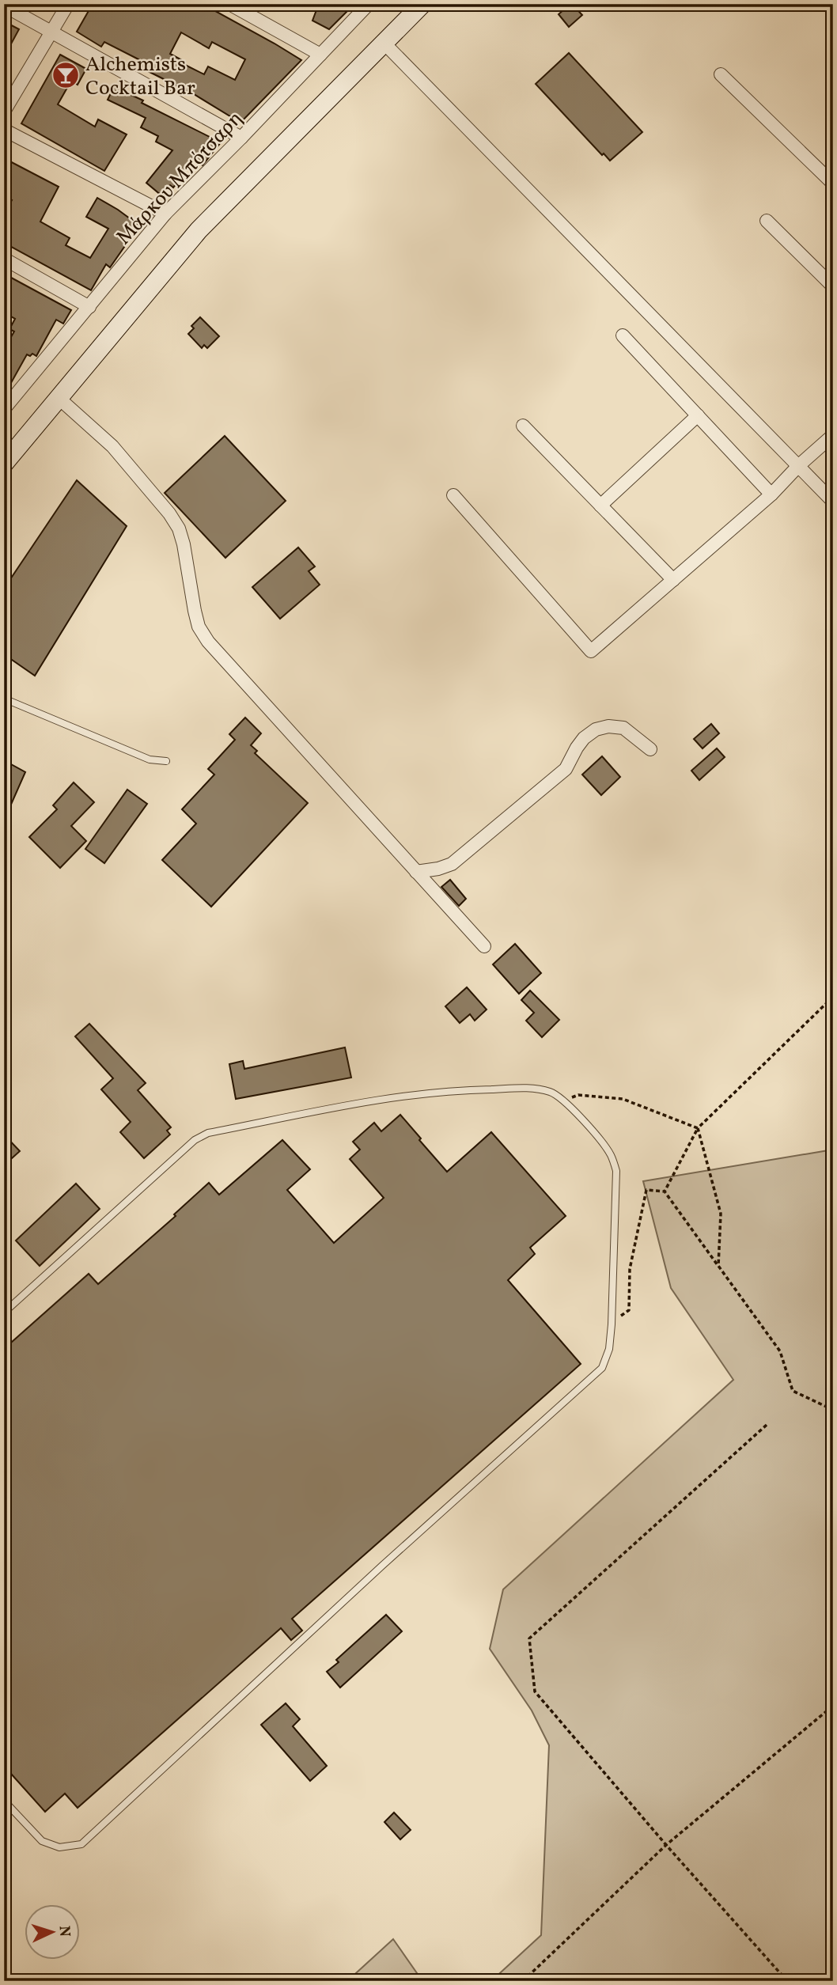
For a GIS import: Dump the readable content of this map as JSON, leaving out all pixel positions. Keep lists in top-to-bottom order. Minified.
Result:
{"streets":{"street":["Μάρκου Μπότσαρη"]},"places":{"bar":["Alchemists Cocktail Bar"]},"north":"right"}
